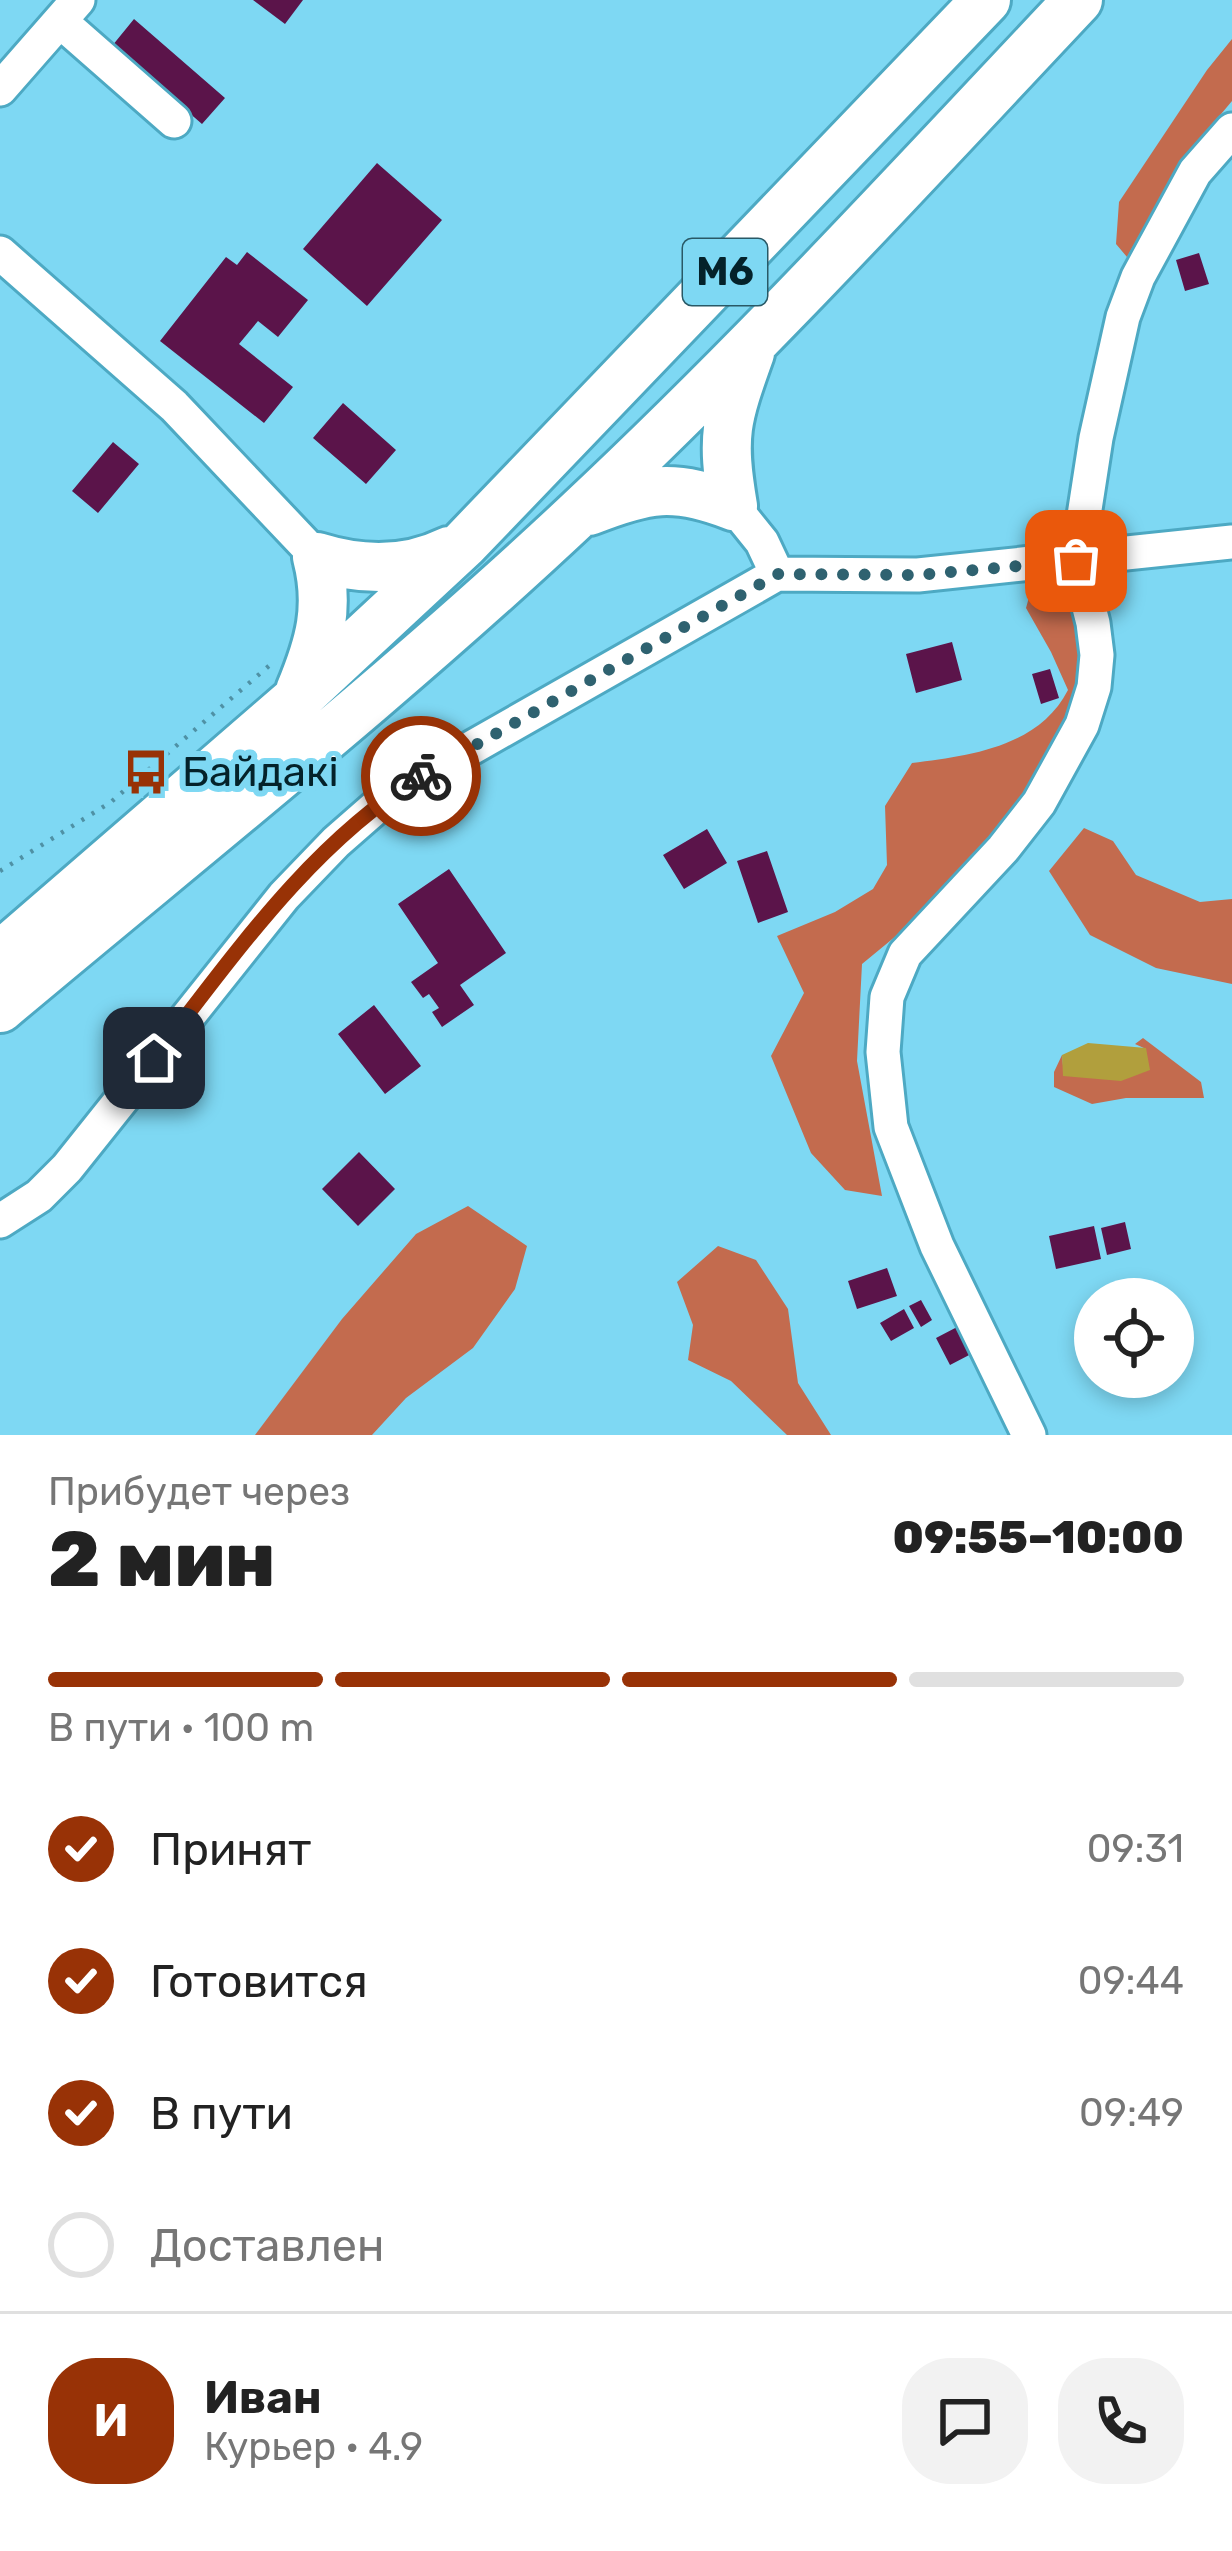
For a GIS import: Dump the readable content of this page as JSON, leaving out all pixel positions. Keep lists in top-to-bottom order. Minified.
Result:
{"streets":{"highway":["М6"]},"places":{"bus stop":["Байдакі"]},"page":{"heading":["2 мин","Прибудет через","09:55–10:00"],"panel":["Иван","Курьер · 4.9"],"bar":"В пути · 100 m","list":[["Принят","09:31"],["Готовится","09:44"],["В пути","09:49"],"Доставлен"],"round":"И"}}
